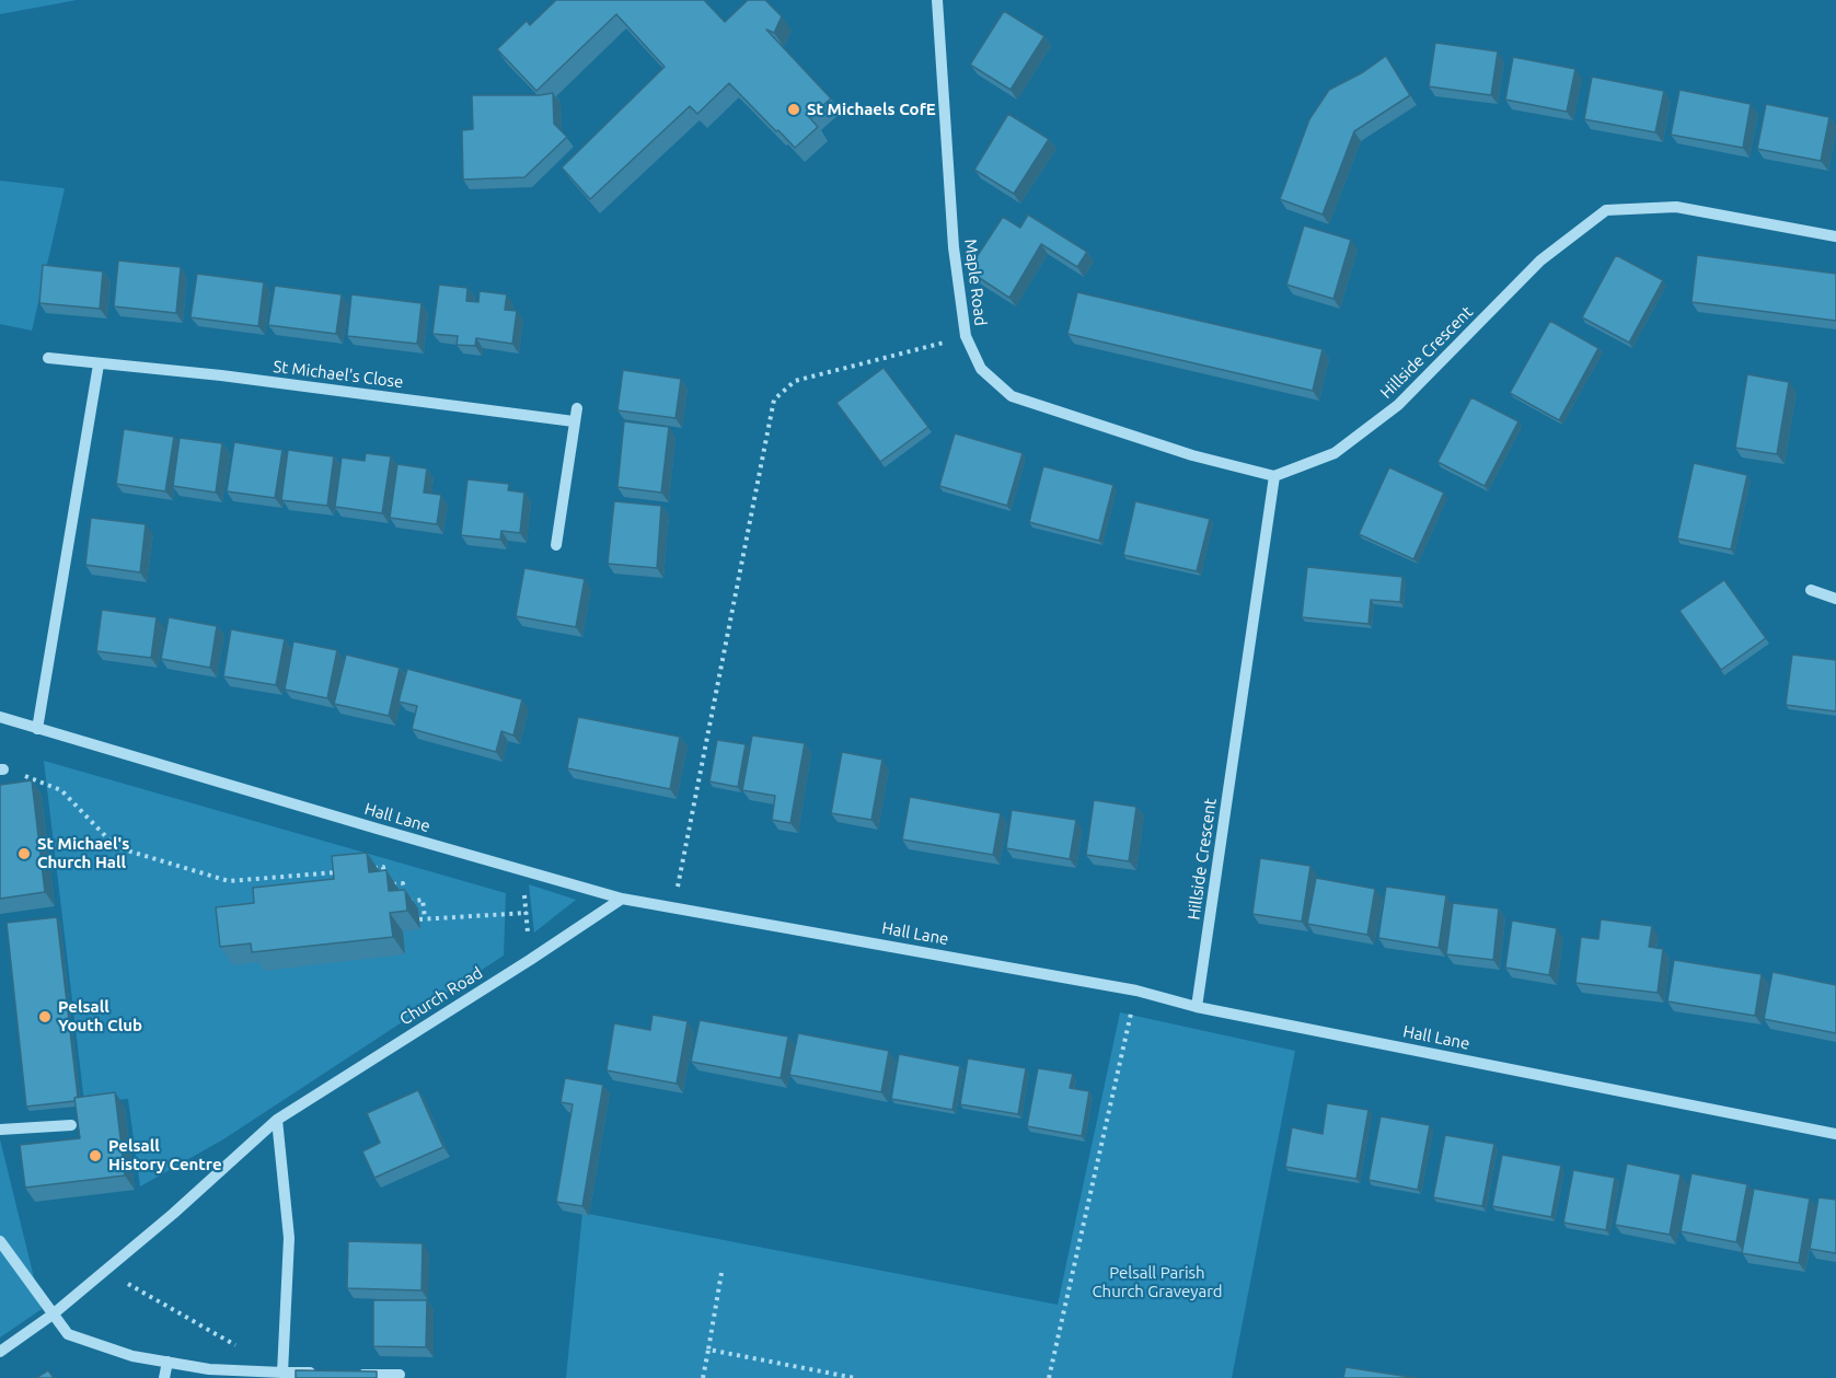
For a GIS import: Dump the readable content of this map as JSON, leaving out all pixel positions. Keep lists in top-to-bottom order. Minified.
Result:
{"streets":{"street":["Maple Road","Hillside Crescent","St Michael's Close","Hall Lane","Church Road"]},"crossings":[["Maple Road","Hillside Crescent"],["Hillside Crescent","Hall Lane"],["Hall Lane","Church Road"]],"parks":["Pelsall Parish Church Graveyard"],"places":["St Michaels CofE","St Michael's Church Hall","Pelsall Youth Club","Pelsall History Centre"]}
